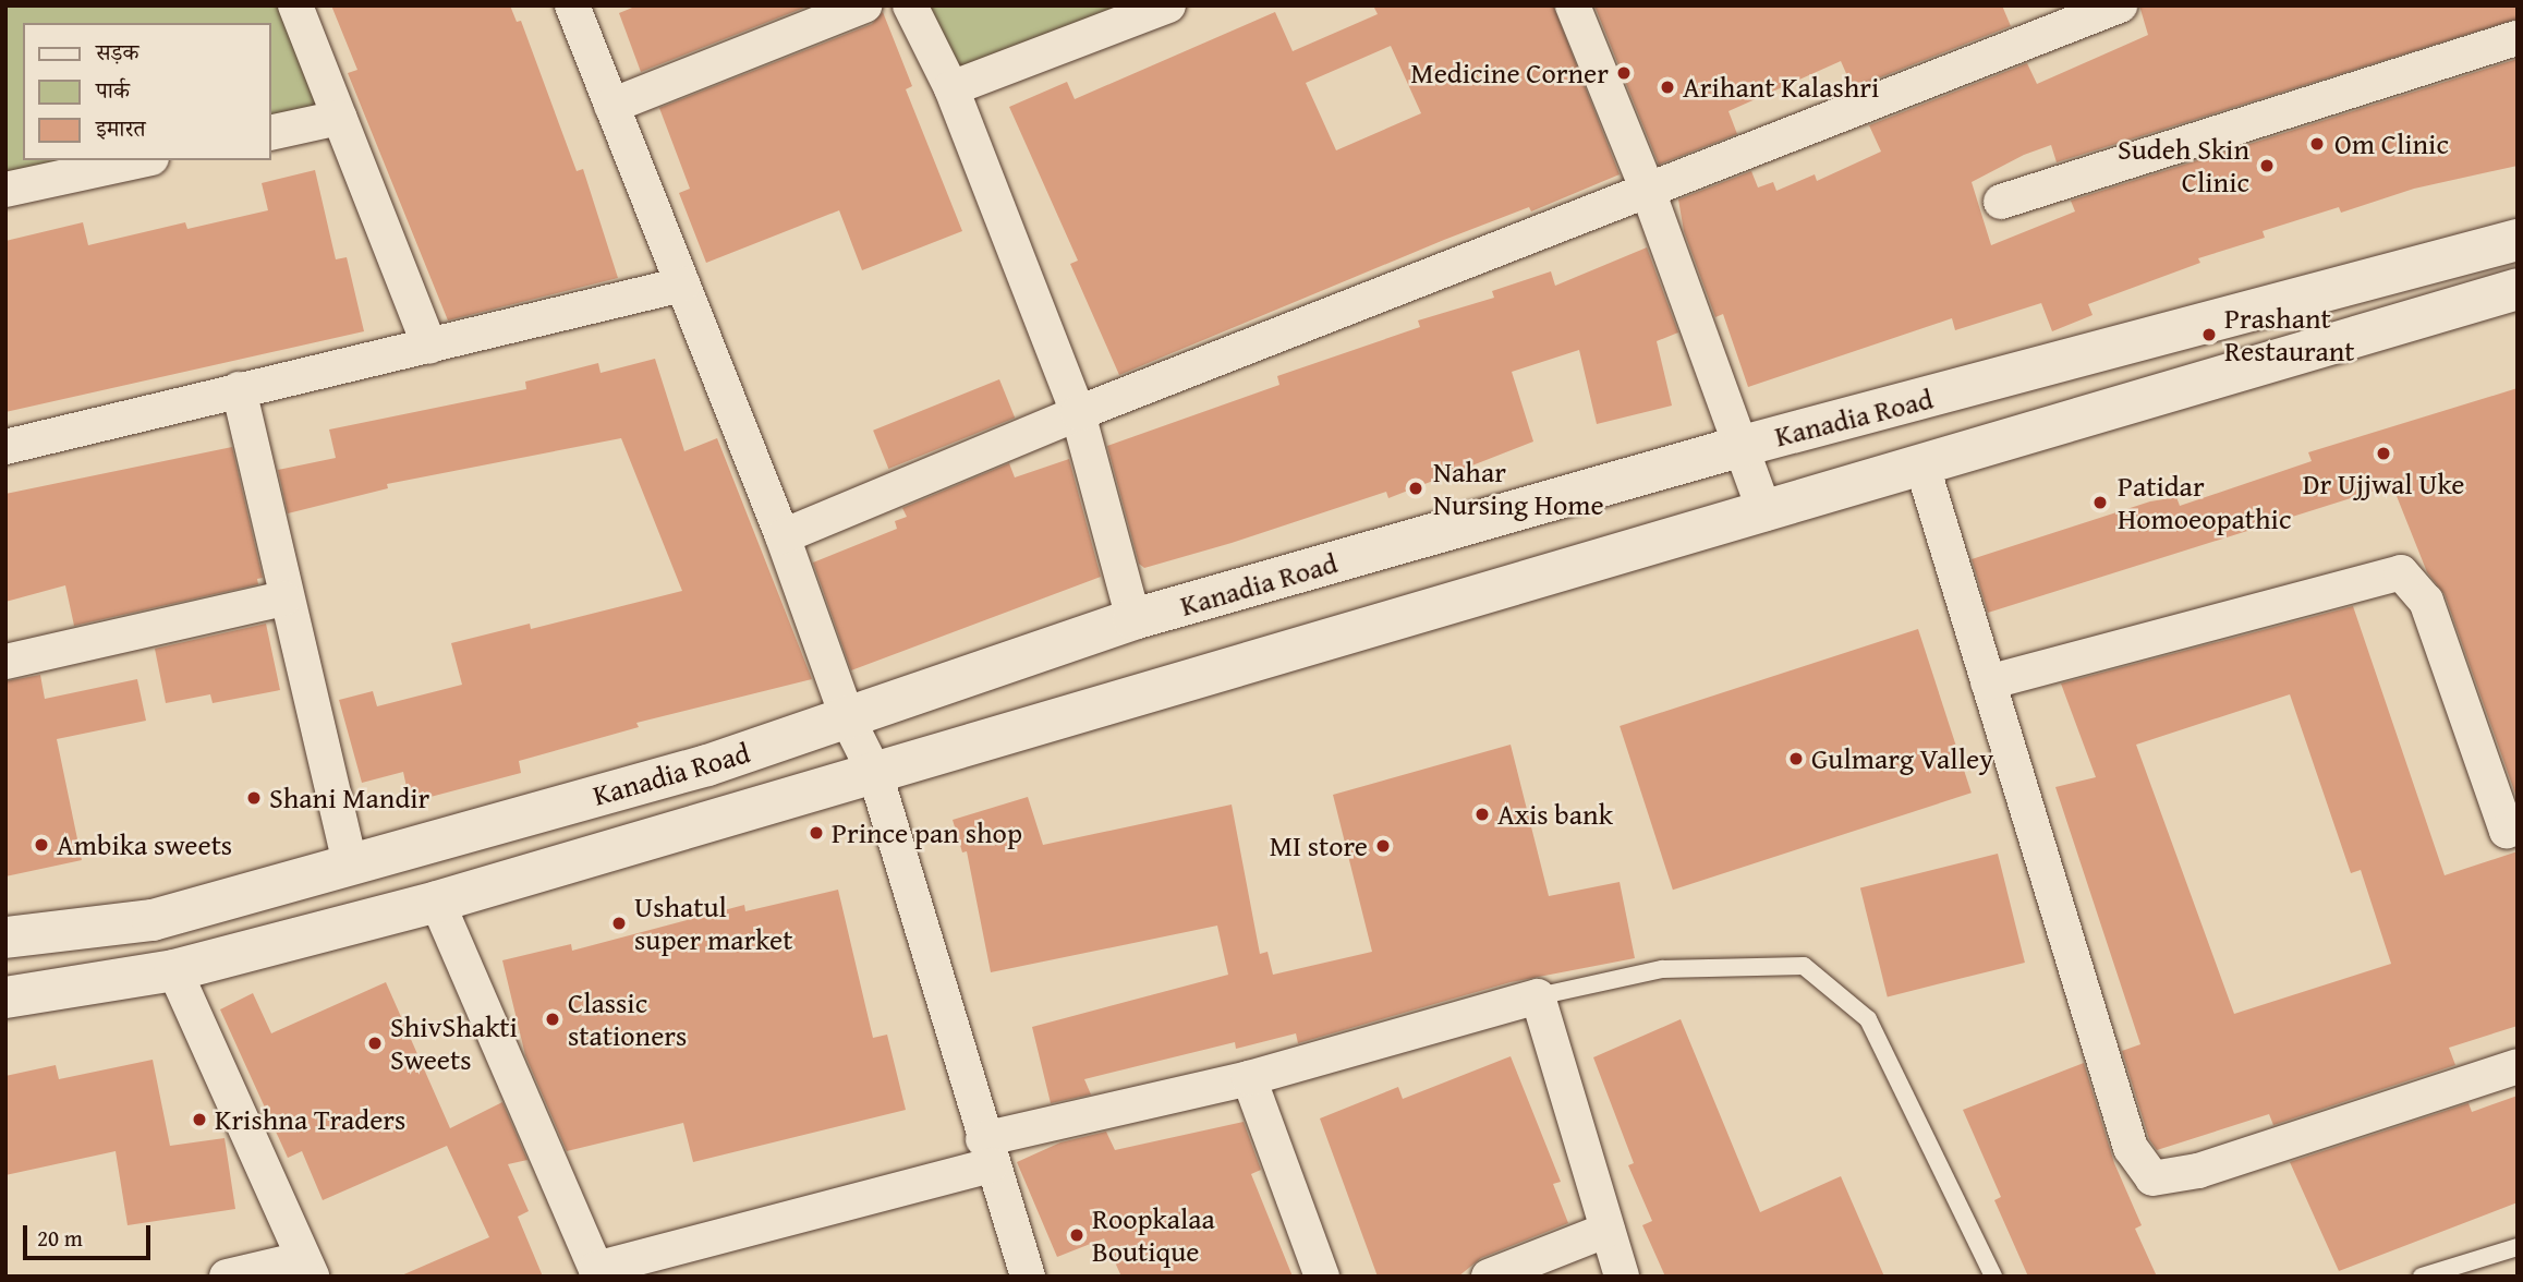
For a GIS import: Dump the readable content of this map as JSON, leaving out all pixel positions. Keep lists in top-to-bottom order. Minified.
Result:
{"streets":{"main road":["Kanadia Road"]},"places":["Medicine Corner","Arihant Kalashri","Om Clinic","Sudeh Skin Clinic","Prashant Restaurant","Dr Ujjwal Uke","Nahar Nursing Home","Patidar Homoeopathic","Gulmarg Valley","Shani Mandir","Axis bank","Prince pan shop","Ambika sweets","MI store","Ushatul super market","Classic stationers","ShivShakti Sweets","Krishna Traders","Roopkalaa Boutique"],"legend":["सड़क","पार्क","इमारत"],"scale_bar":"20 m"}
